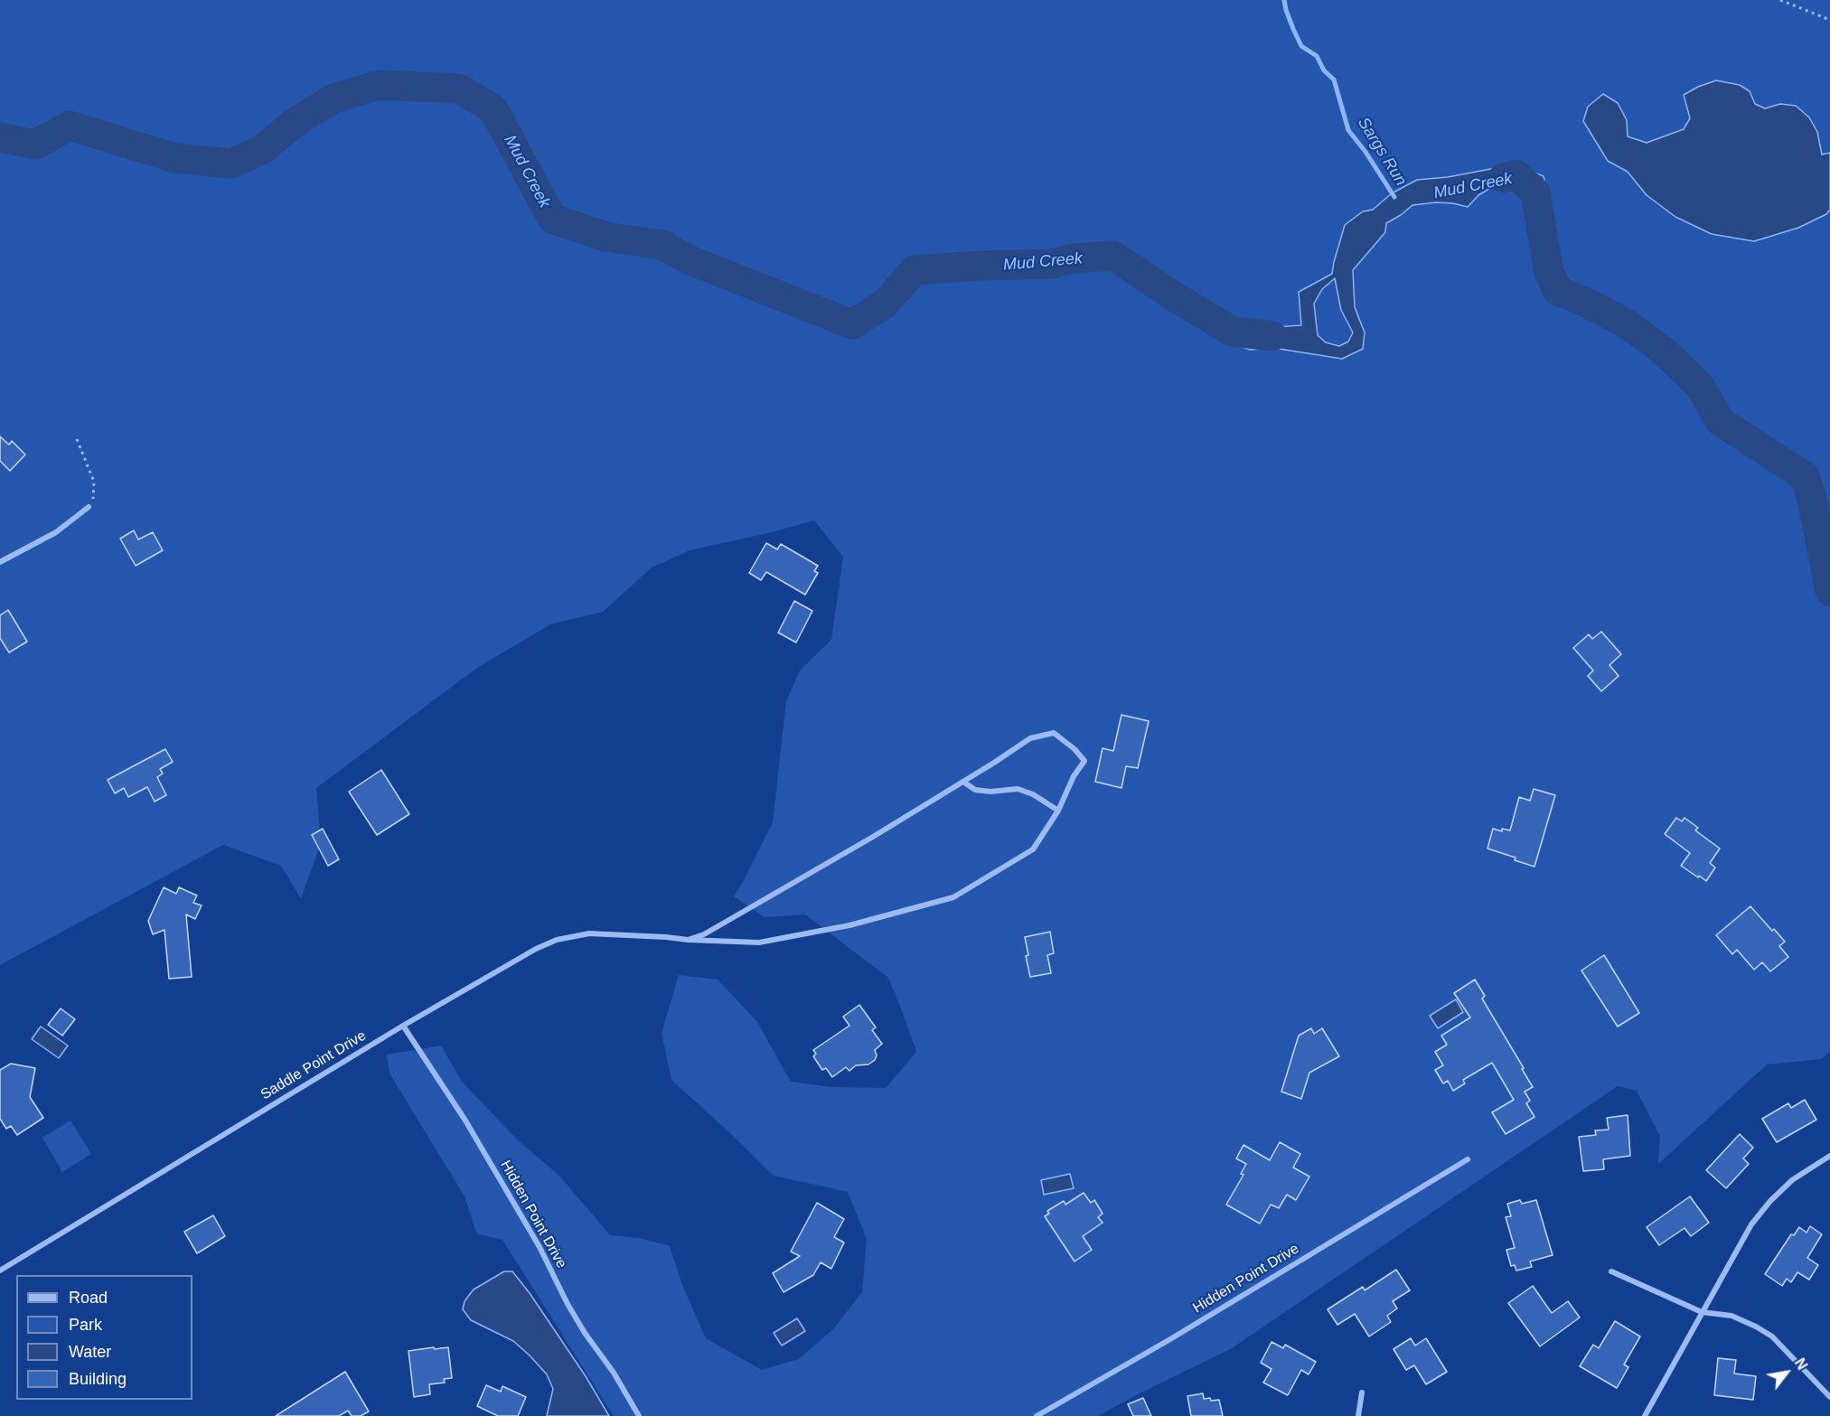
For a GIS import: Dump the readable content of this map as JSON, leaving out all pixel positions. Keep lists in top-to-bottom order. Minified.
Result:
{"streets":{"street":["Saddle Point Drive","Hidden Point Drive"]},"crossings":[["Saddle Point Drive","Hidden Point Drive"]],"water":["Sargs Run","Mud Creek"],"legend":["Road","Park","Water","Building"],"north":"top right"}
